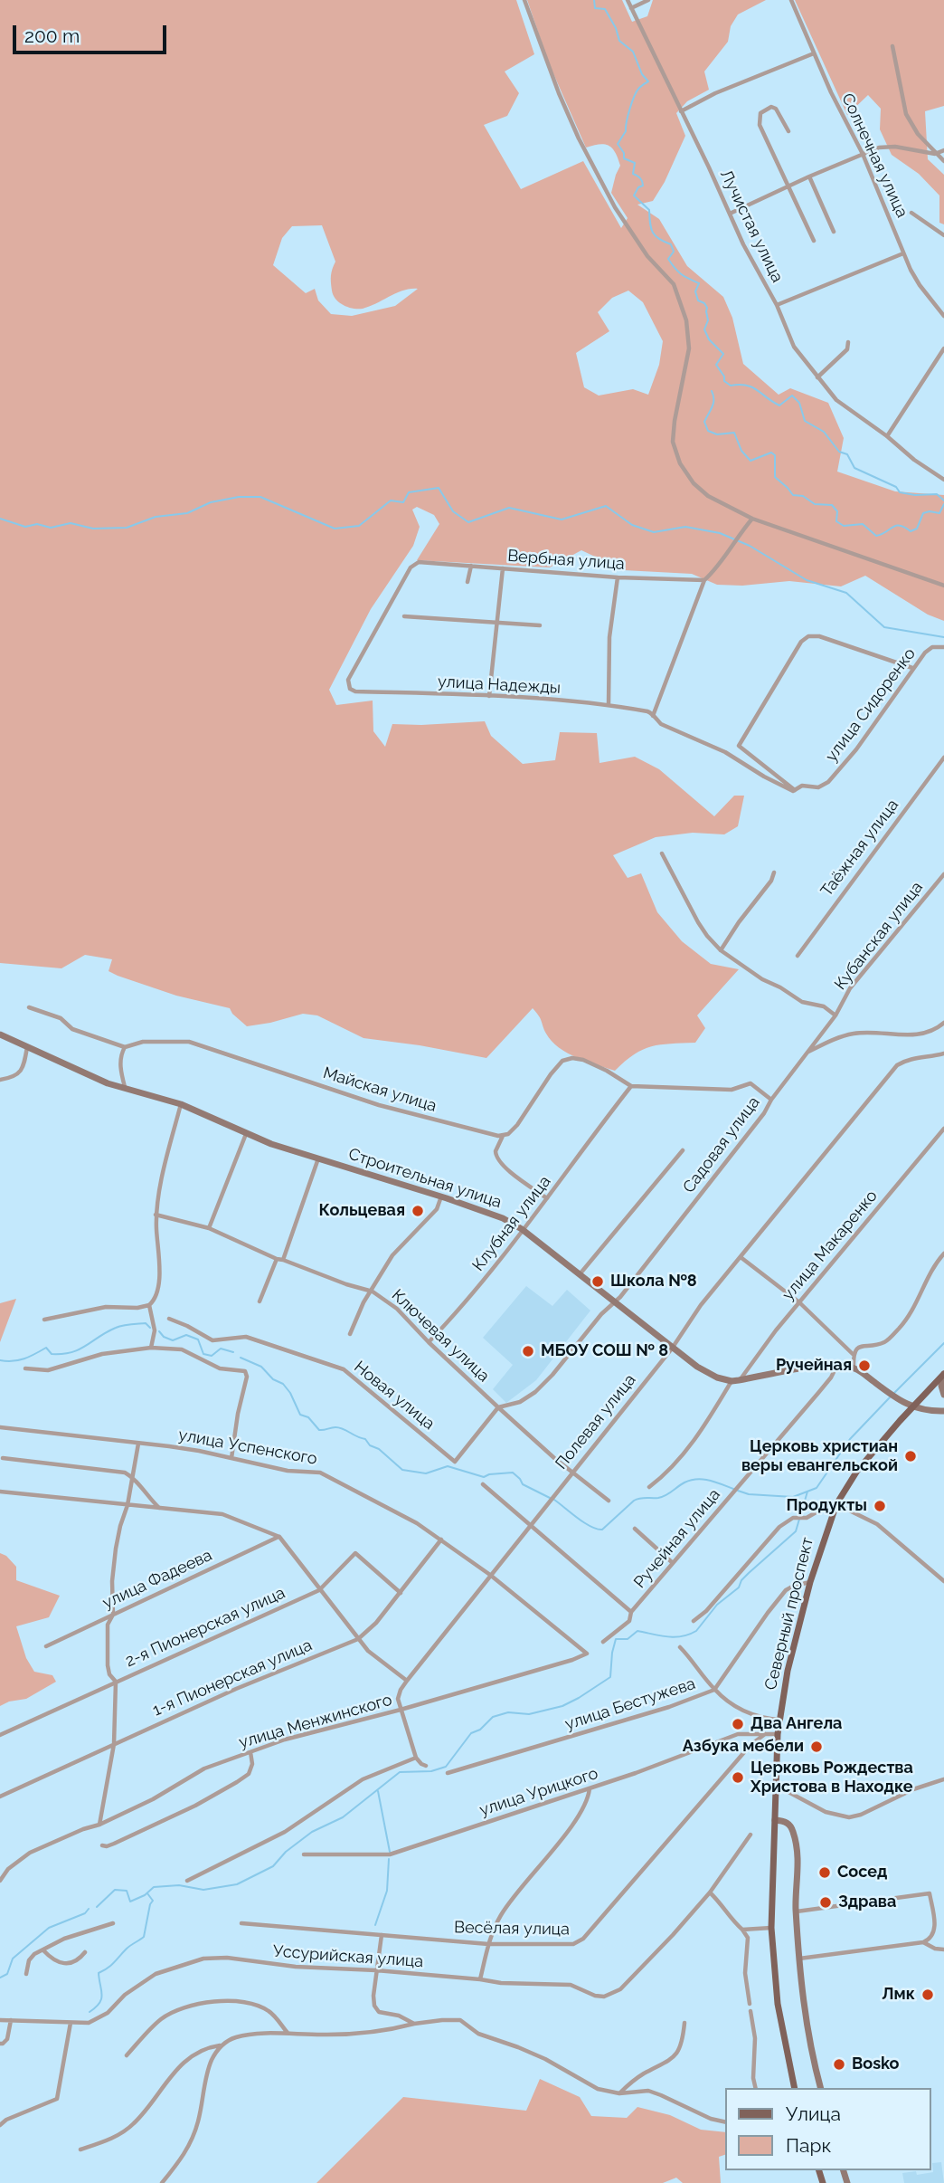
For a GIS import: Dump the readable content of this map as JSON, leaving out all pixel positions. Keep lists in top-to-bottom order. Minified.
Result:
{"streets":{"main road":["Северный проспект"],"street":["Солнечная улица","Лучистая улица","Вербная улица","улица Надежды","улица Сидоренко","Таёжная улица","Кубанская улица","Майская улица","Садовая улица","Строительная улица","Клубная улица","улица Макаренко","Ключевая улица","Новая улица","Полевая улица","улица Успенского","Ручейная улица","улица Фадеева","2-я Пионерская улица","1-я Пионерская улица","улица Бестужева","улица Менжинского","улица Урицкого","Весёлая улица","Уссурийская улица"]},"crossings":[["Вербная улица","улица Надежды"],["Кубанская улица","Садовая улица"],["Садовая улица","Строительная улица"],["Садовая улица","Ключевая улица"],["Садовая улица","Новая улица"],["Строительная улица","Клубная улица"],["Строительная улица","улица Макаренко"],["Строительная улица","Полевая улица"],["Клубная улица","Ключевая улица"],["Ключевая улица","Новая улица"],["Ключевая улица","Полевая улица"],["Полевая улица","улица Успенского"],["Полевая улица","улица Менжинского"],["улица Успенского","1-я Пионерская улица"],["улица Успенского","улица Менжинского"],["Северный проспект","улица Бестужева"],["Северный проспект","улица Урицкого"],["2-я Пионерская улица","1-я Пионерская улица"],["улица Урицкого","Весёлая улица"]],"places":["Кольцевая","Школа №8","МБОУ СОШ № 8","Ручейная","Церковь христиан веры евангельской","Продукты","Два Ангела","Азбука мебели","Церковь Рождества Христова в Находке","Сосед","Здрава","Лмк","Bosko"],"legend":["Улица","Парк"],"scale_bar":"200 m"}
